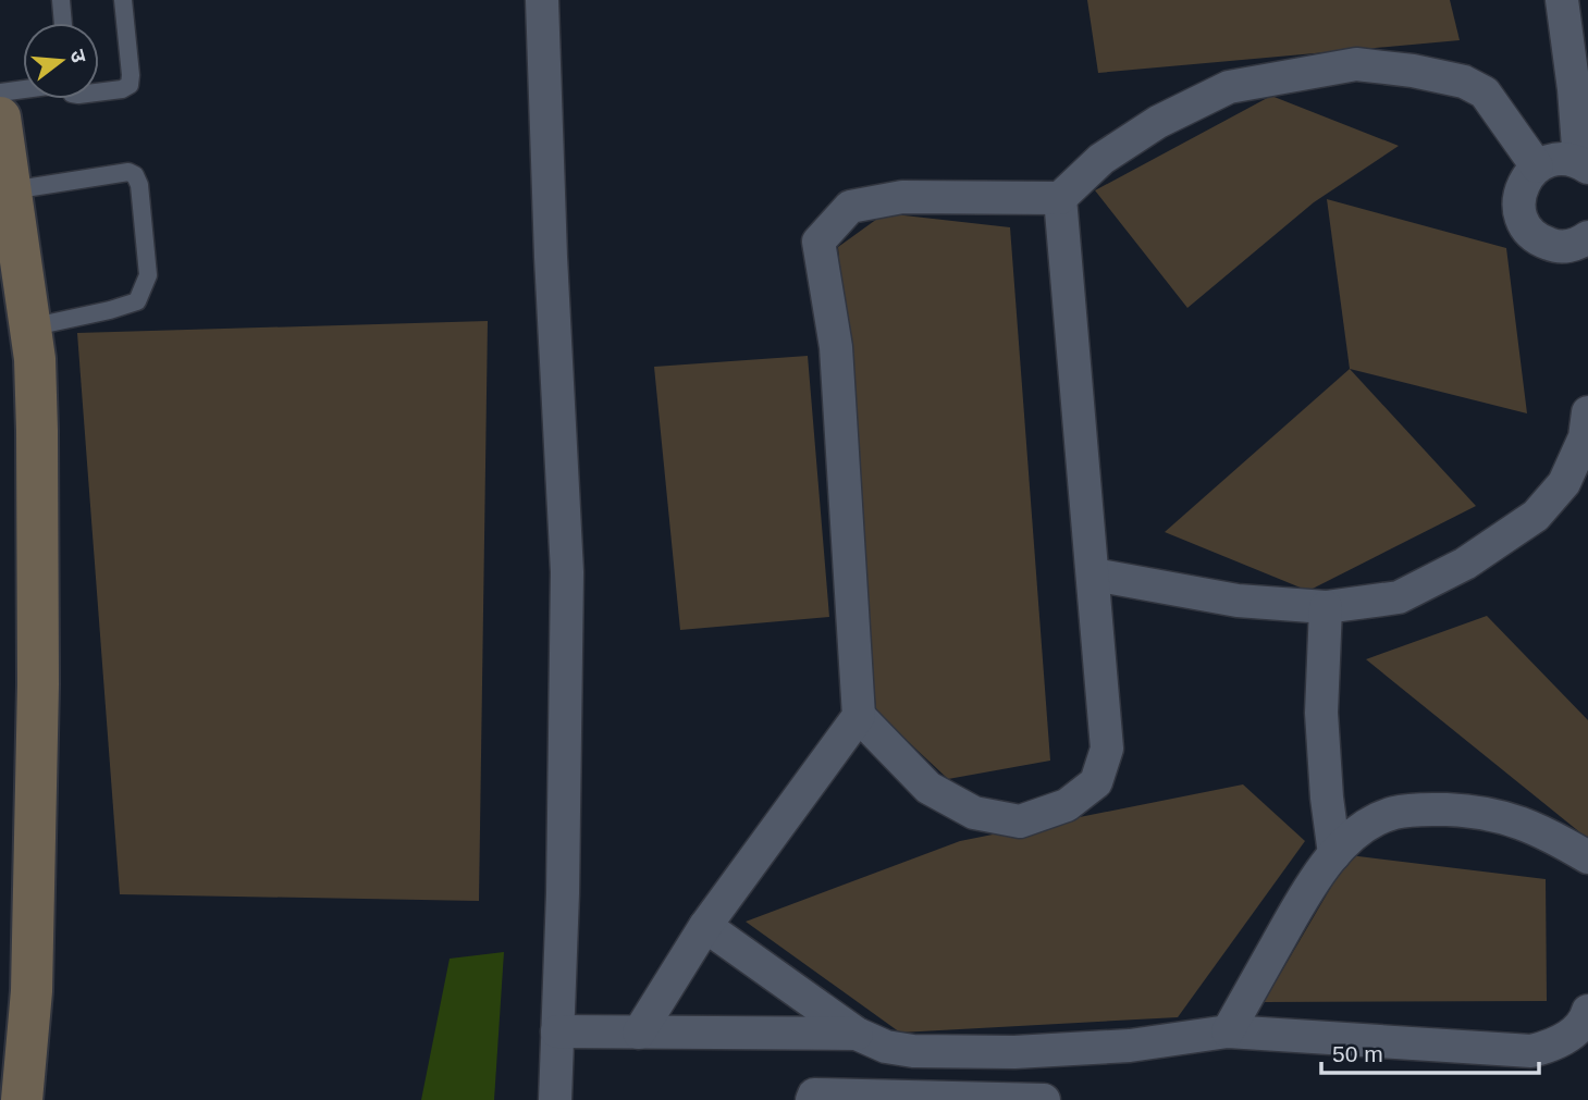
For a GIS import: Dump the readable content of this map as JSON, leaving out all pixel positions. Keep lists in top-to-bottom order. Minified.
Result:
{"scale_bar":"50 m","north":"right"}
